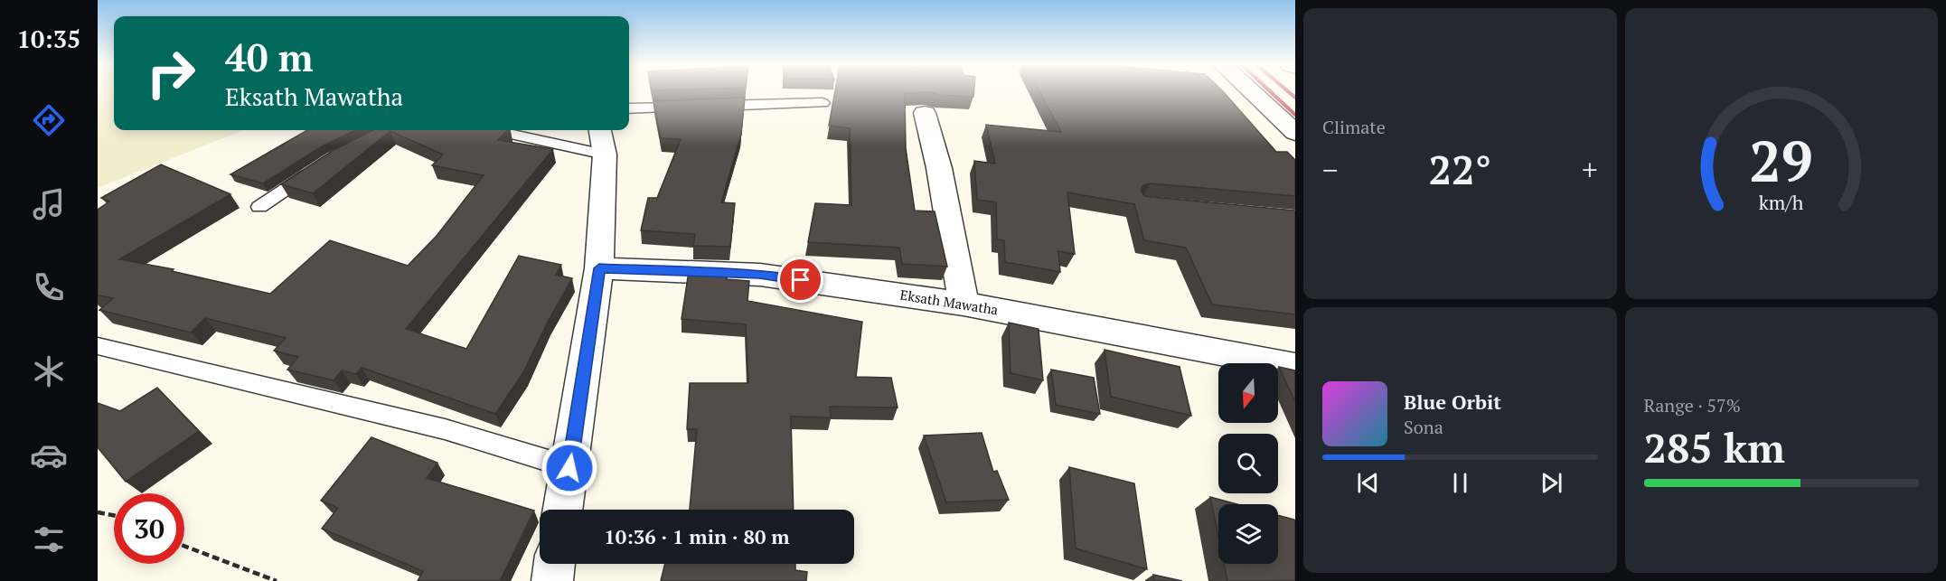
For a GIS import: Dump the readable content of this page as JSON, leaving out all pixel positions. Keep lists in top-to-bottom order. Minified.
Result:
{"streets":{"street":["Eksath Mawatha"]},"north":"bottom","page":{"tabs":"10:35","tile":["Climate",["Range · 57%","285 km"]],"turn":["40 m","Eksath Mawatha"],"heat":["−","22°","+"],"song":["Blue Orbit","Sona"],"limit":"30","trip":"10:36 · 1 min · 80 m","gauge":["29","km/h"]}}
